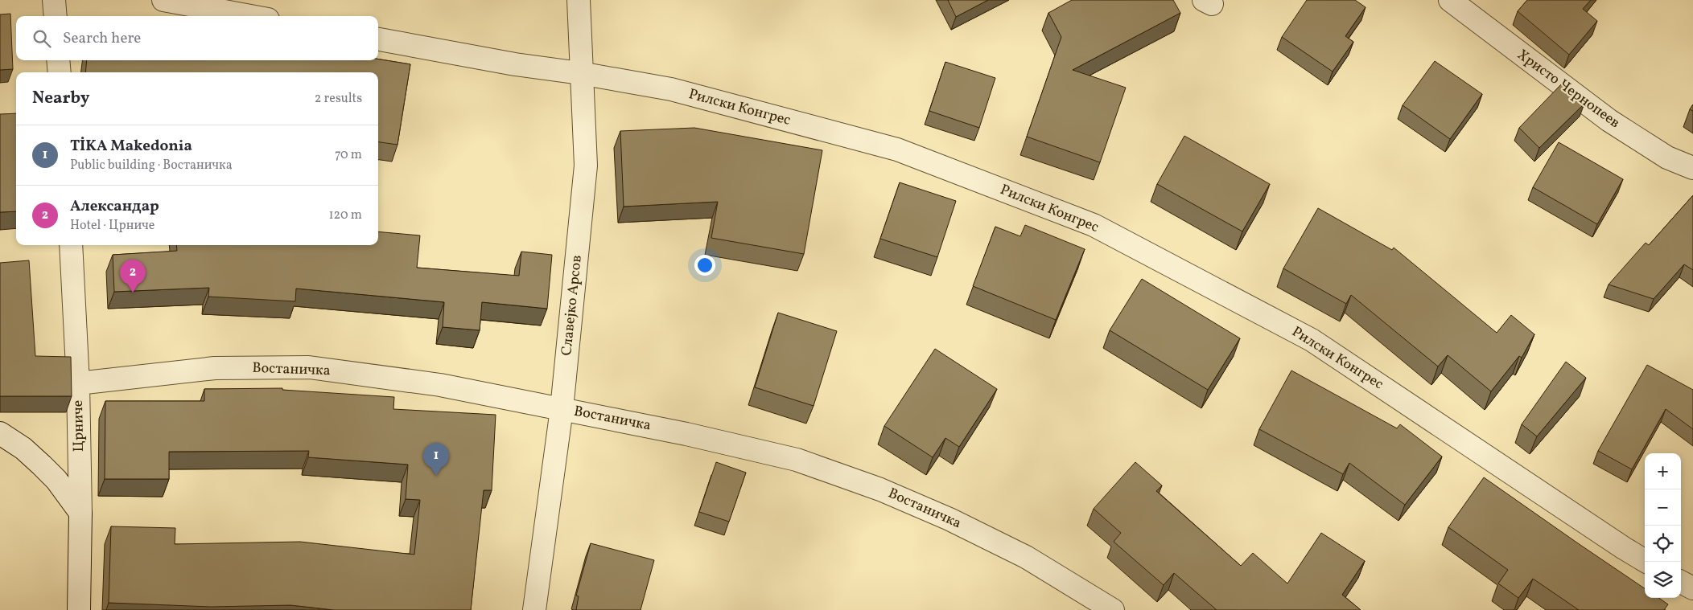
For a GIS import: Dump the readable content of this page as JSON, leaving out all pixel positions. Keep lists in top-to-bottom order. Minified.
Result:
{"streets":{"street":["Христо Чернопеев","Рилски Конгрес","Славејко Арсов","Востаничка","Црниче"]},"crossings":[["Рилски Конгрес","Славејко Арсов"],["Славејко Арсов","Востаничка"],["Востаничка","Црниче"]],"page":{"search":"Search here","heading":["Nearby","2 results"],"list":[{"mark":"1","name":"TİKA Makedonia","note":"Public building · Востаничка","value":"70 m"},{"mark":"2","name":"Александар","note":"Hotel · Црниче","value":"120 m"}],"pins":["2","1"],"map_buttons":["+","−"]}}
